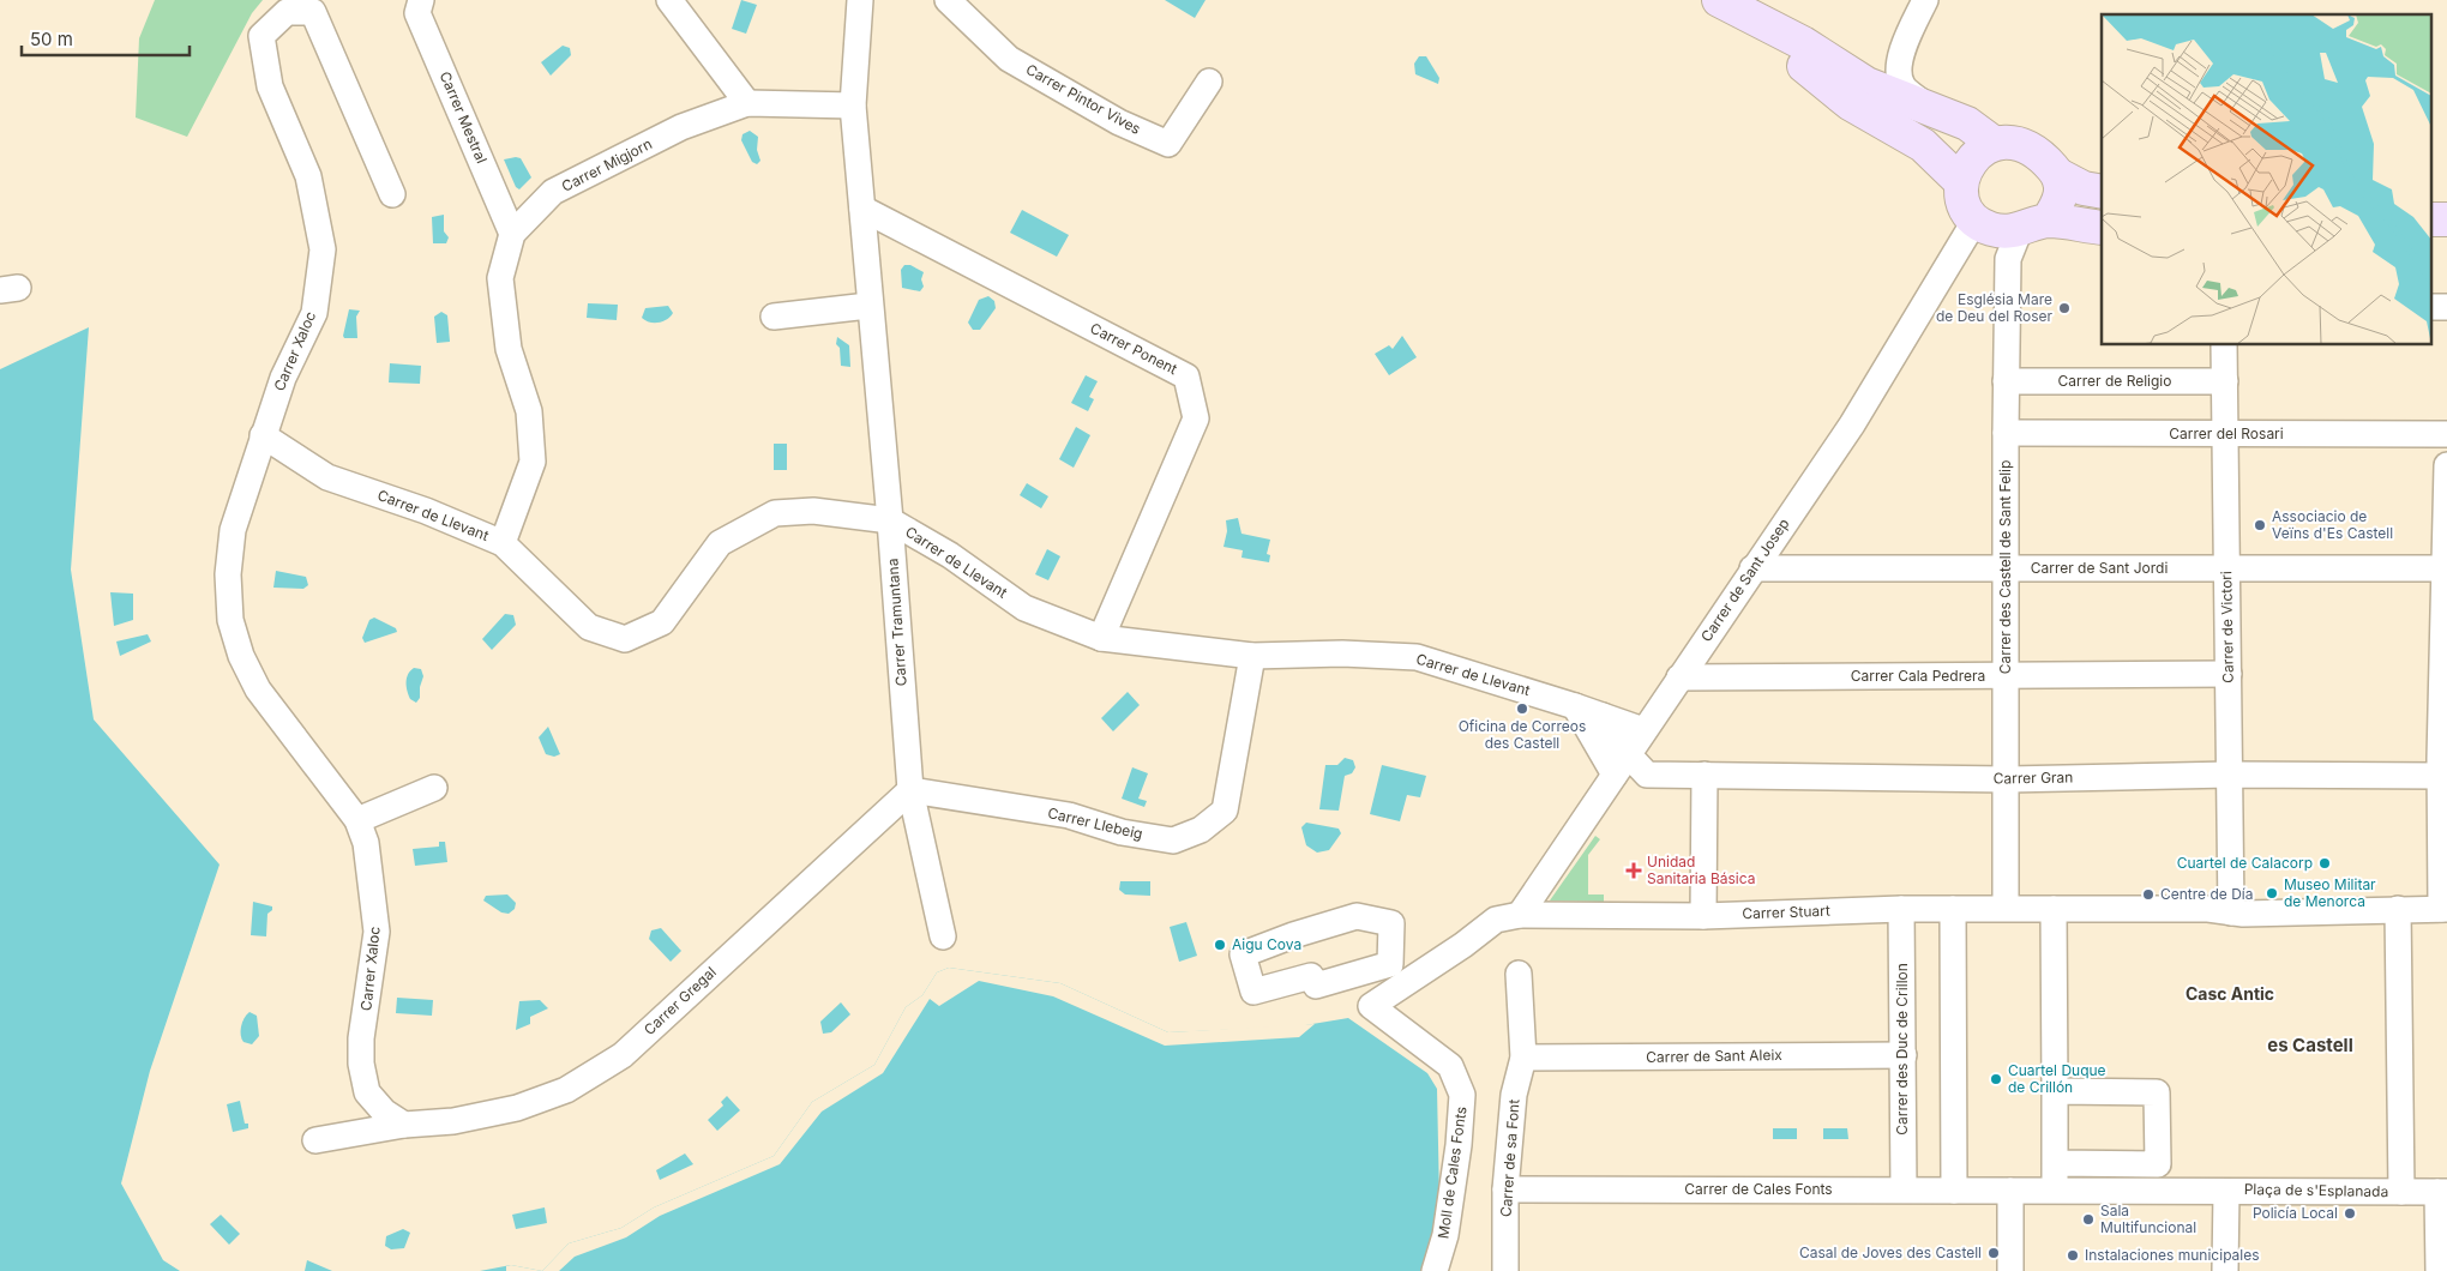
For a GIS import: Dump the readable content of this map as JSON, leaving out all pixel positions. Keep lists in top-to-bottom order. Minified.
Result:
{"streets":{"street":["Carrer Pintor Vives","Carrer Mestral","Carrer Migjorn","Carrer Ponent","Carrer Xaloc","Carrer de Religio","Carrer del Rosari","Carrer de Llevant","Carrer des Castell de Sant Felip","Carrer de Sant Jordi","Carrer de Sant Josep","Carrer Tramuntana","Carrer de Victori","Carrer Cala Pedrera","Carrer Gran","Carrer Llebeig","Carrer Stuart","Carrer Gregal","Carrer des Duc de Crillon","Carrer de Sant Aleix","Carrer de sa Font","Moll de Cales Fonts","Carrer de Cales Fonts","Plaça de s'Esplanada"]},"crossings":[["Carrer Mestral","Carrer Migjorn"],["Carrer Migjorn","Carrer de Llevant"],["Carrer Migjorn","Carrer Tramuntana"],["Carrer Ponent","Carrer de Llevant"],["Carrer Ponent","Carrer Tramuntana"],["Carrer Xaloc","Carrer de Llevant"],["Carrer Xaloc","Carrer Gregal"],["Carrer de Religio","Carrer des Castell de Sant Felip"],["Carrer de Religio","Carrer de Victori"],["Carrer del Rosari","Carrer des Castell de Sant Felip"],["Carrer del Rosari","Carrer de Victori"],["Carrer de Llevant","Carrer de Sant Josep"],["Carrer de Llevant","Carrer Tramuntana"],["Carrer de Llevant","Carrer Gran"],["Carrer de Llevant","Carrer Llebeig"],["Carrer des Castell de Sant Felip","Carrer de Sant Jordi"],["Carrer des Castell de Sant Felip","Carrer de Sant Josep"],["Carrer des Castell de Sant Felip","Carrer Cala Pedrera"],["Carrer des Castell de Sant Felip","Carrer Gran"],["Carrer des Castell de Sant Felip","Carrer Stuart"],["Carrer de Sant Jordi","Carrer de Sant Josep"],["Carrer de Sant Jordi","Carrer de Victori"],["Carrer de Sant Josep","Carrer Cala Pedrera"],["Carrer de Sant Josep","Carrer Gran"],["Carrer de Sant Josep","Carrer Stuart"],["Carrer de Sant Josep","Moll de Cales Fonts"],["Carrer Tramuntana","Carrer Llebeig"],["Carrer Tramuntana","Carrer Gregal"],["Carrer de Victori","Carrer Cala Pedrera"],["Carrer de Victori","Carrer Gran"],["Carrer Llebeig","Carrer Gregal"],["Carrer Stuart","Carrer des Duc de Crillon"],["Carrer des Duc de Crillon","Carrer de Sant Aleix"],["Carrer des Duc de Crillon","Carrer de Cales Fonts"],["Carrer de Sant Aleix","Carrer de sa Font"],["Carrer de sa Font","Carrer de Cales Fonts"],["Carrer de Cales Fonts","Plaça de s'Esplanada"]],"districts":["Casc Antic","es Castell"],"places":{"other":["Església Mare de Deu del Roser","Associacio de Veïns d'Es Castell","Oficina de Correos des Castell","Cuartel de Calacorp","Museo Militar de Menorca","Centre de Día","Aigu Cova","Cuartel Duque de Crillón","Policía Local","Sala Multifuncional","Casal de Joves des Castell","Instalaciones municipales"],"health":["Unidad Sanitaria Básica"]},"scale_bar":"50 m"}
